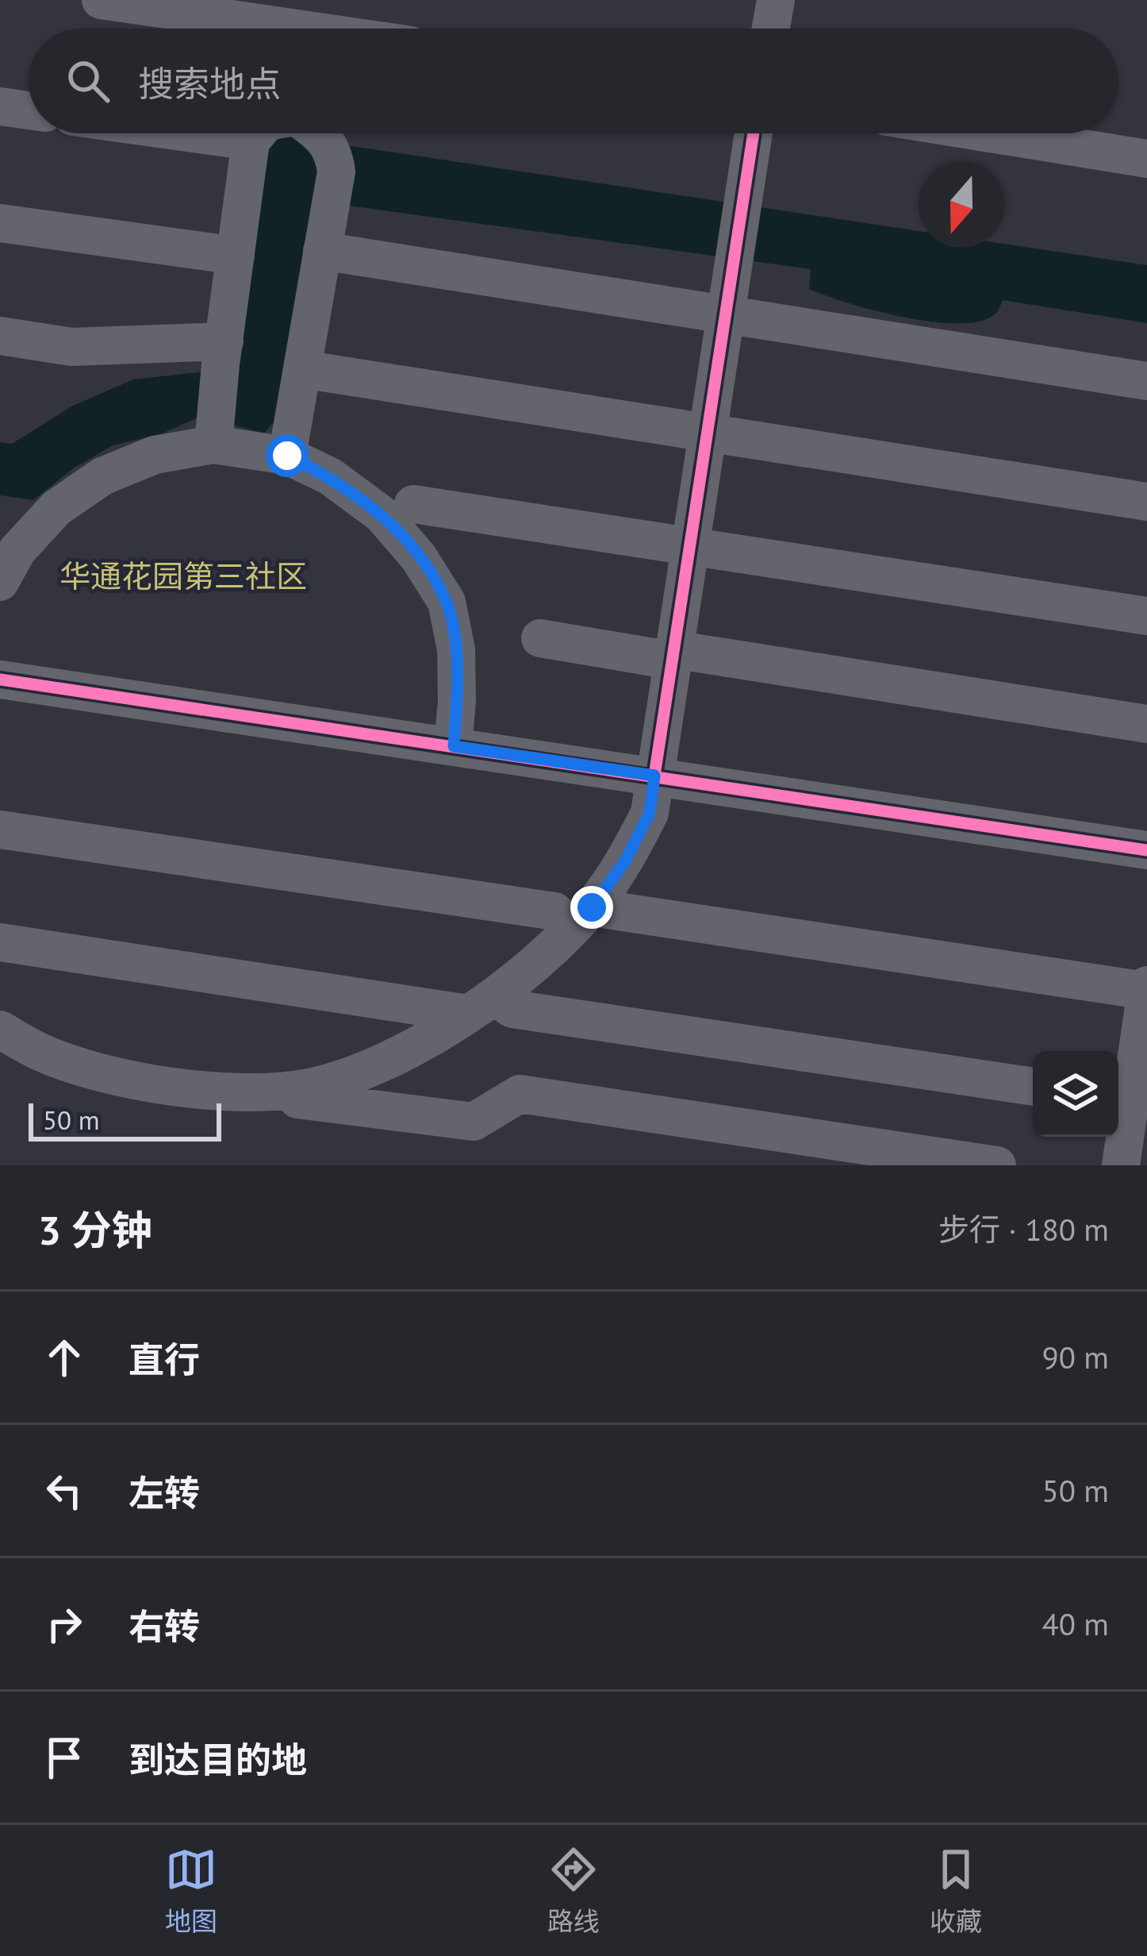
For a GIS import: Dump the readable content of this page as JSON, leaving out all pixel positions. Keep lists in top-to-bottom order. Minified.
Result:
{"districts":["华通花园第三社区"],"scale_bar":"50 m","north":"bottom","page":{"search":"搜索地点","scale":"50 m","heading":["3 分钟","步行 · 180 m"],"list":[["直行","90 m"],["左转","50 m"],["右转","40 m"],"到达目的地"],"nav":["地图","路线","收藏"]}}
